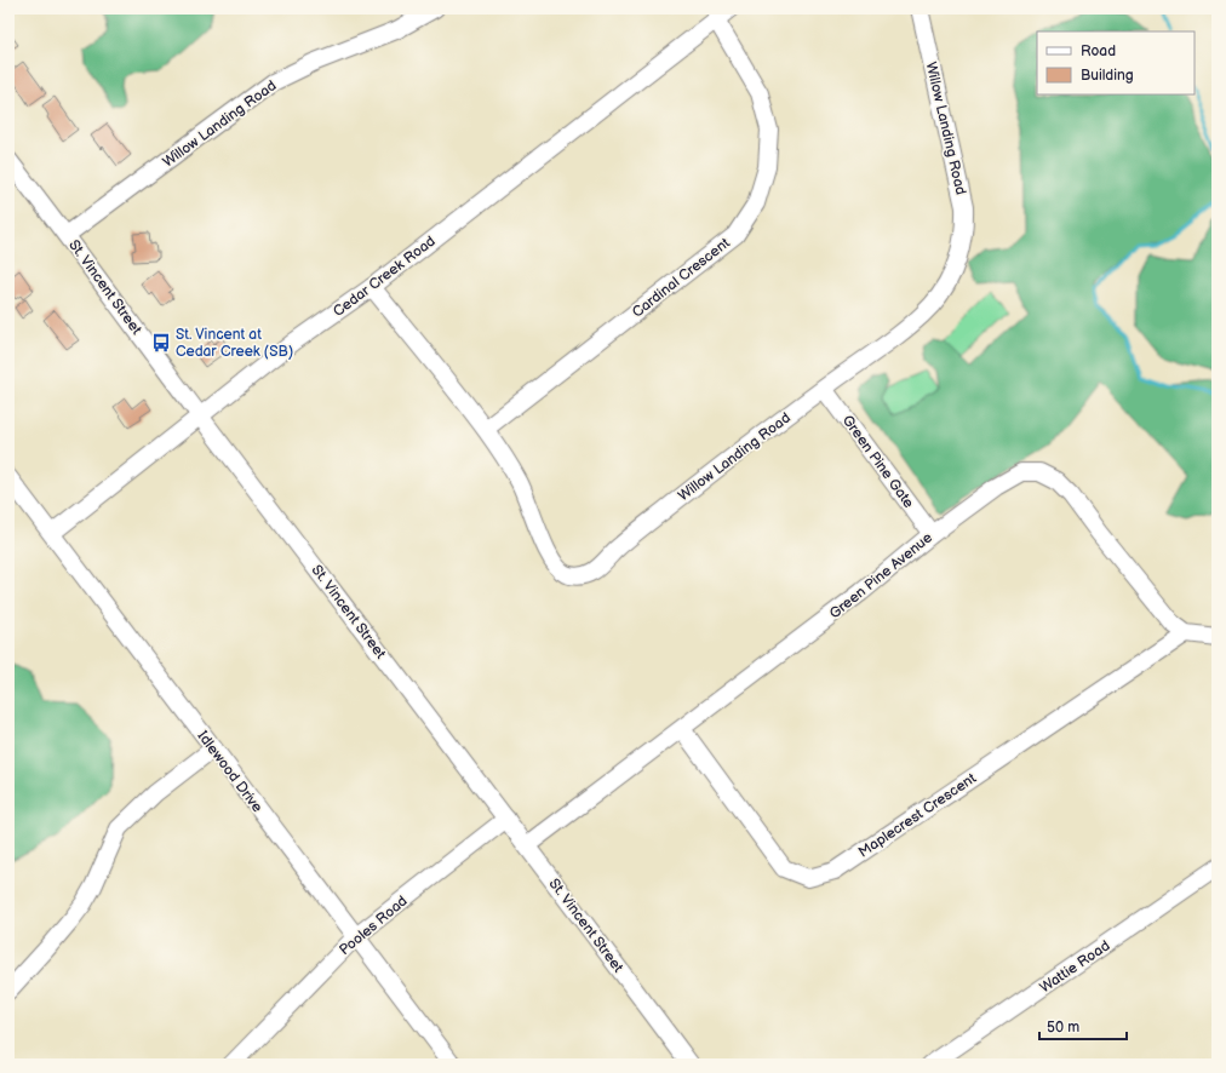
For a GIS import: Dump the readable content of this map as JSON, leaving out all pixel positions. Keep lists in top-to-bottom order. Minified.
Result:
{"streets":{"street":["Willow Landing Road","Cedar Creek Road","Cardinal Crescent","St. Vincent Street","Green Pine Gate","Green Pine Avenue","Idlewood Drive","Maplecrest Crescent","Pooles Road","Wattie Road"]},"crossings":[["Willow Landing Road","Cedar Creek Road"],["Willow Landing Road","Cardinal Crescent"],["Willow Landing Road","St. Vincent Street"],["Willow Landing Road","Green Pine Gate"],["Cedar Creek Road","Cardinal Crescent"],["Cedar Creek Road","St. Vincent Street"],["Cedar Creek Road","Idlewood Drive"],["St. Vincent Street","Green Pine Avenue"],["St. Vincent Street","Pooles Road"],["Green Pine Gate","Green Pine Avenue"],["Green Pine Avenue","Maplecrest Crescent"],["Idlewood Drive","Pooles Road"]],"places":{"bus stop":["St. Vincent at Cedar Creek (SB)"]},"legend":["Road","Building"],"scale_bar":"50 m"}
